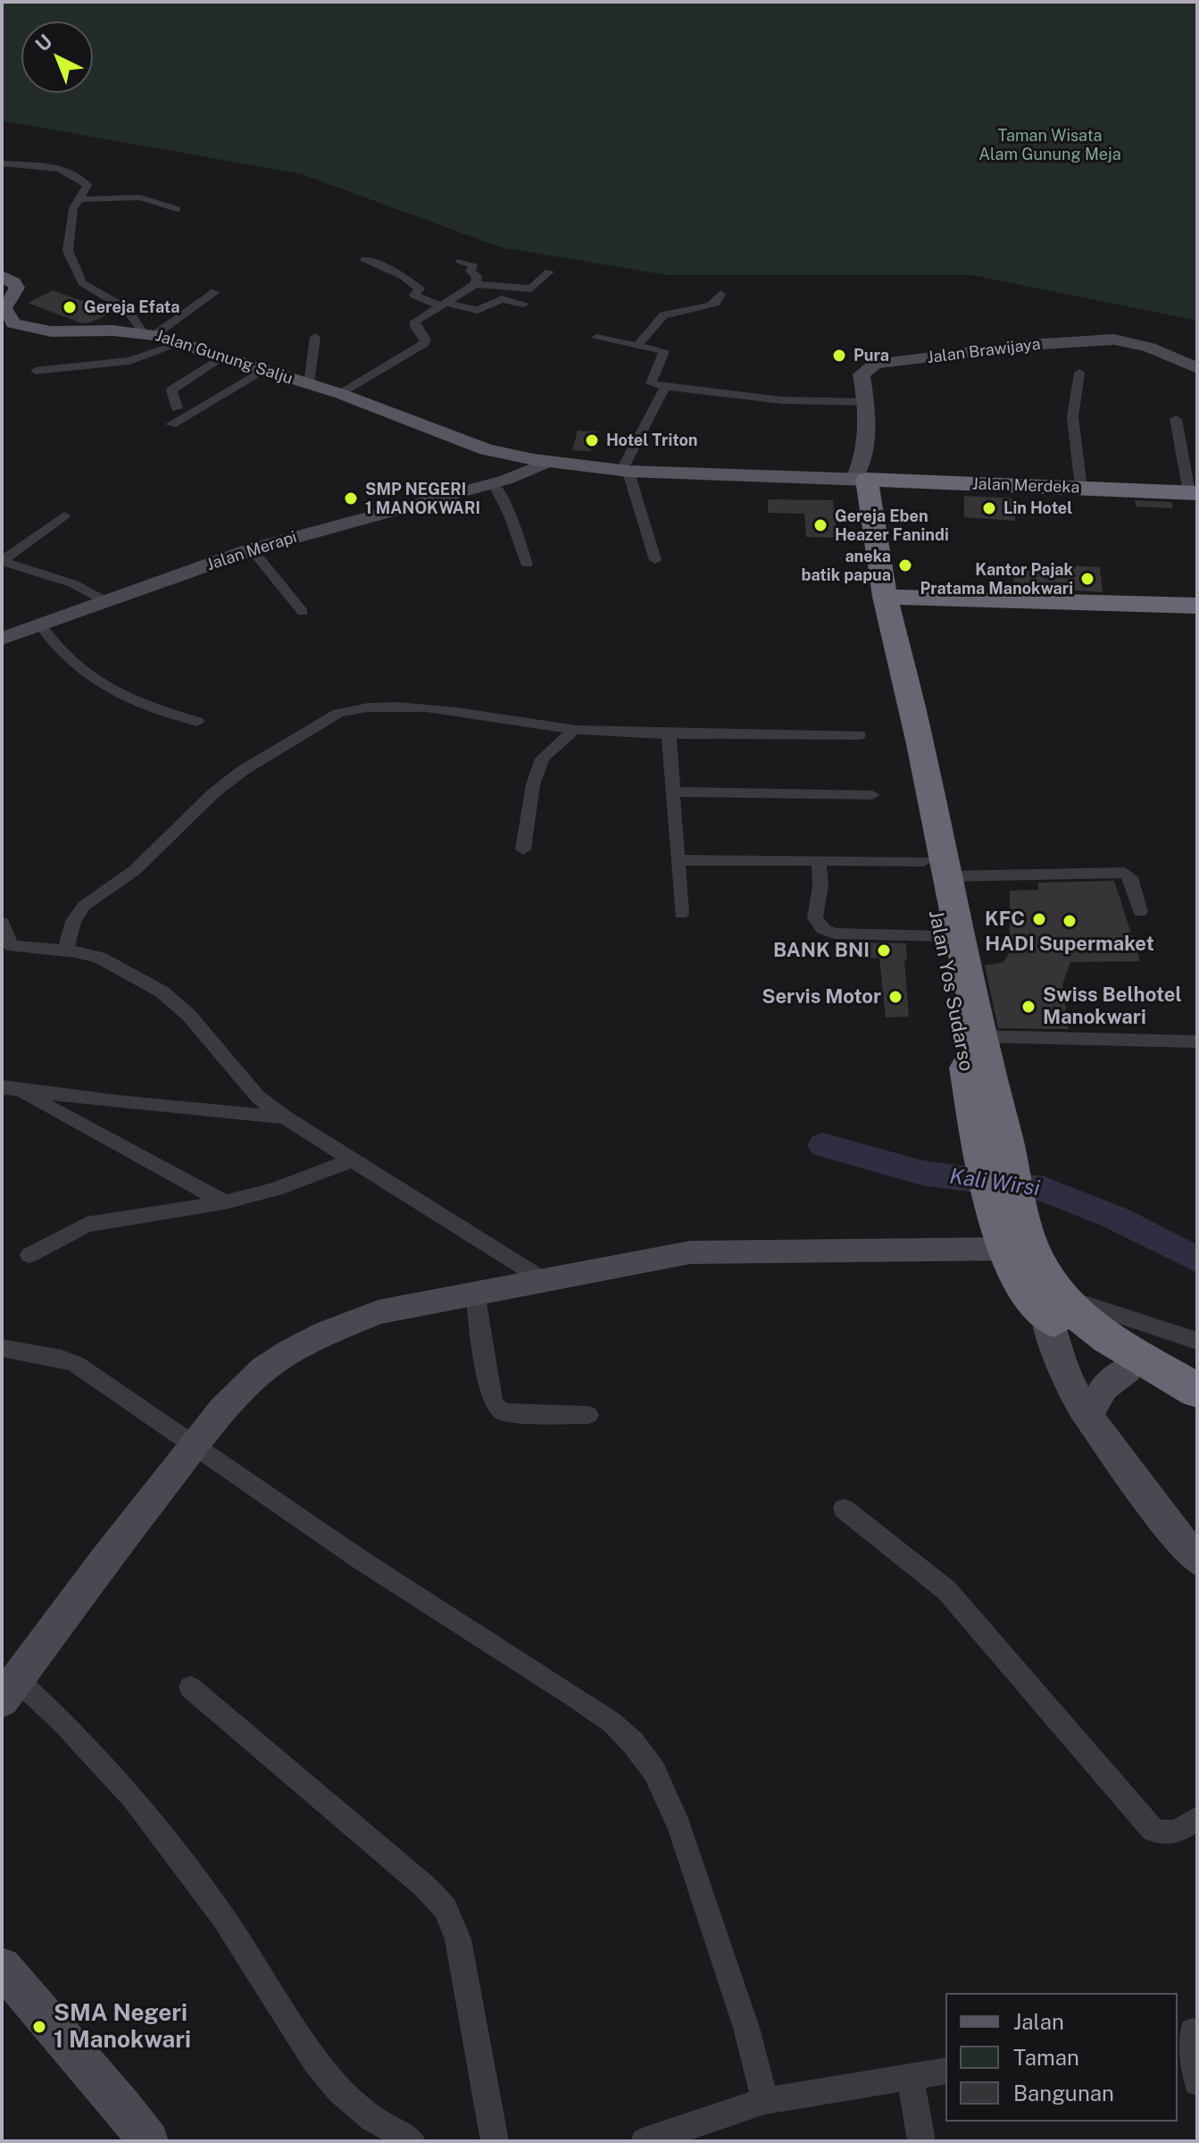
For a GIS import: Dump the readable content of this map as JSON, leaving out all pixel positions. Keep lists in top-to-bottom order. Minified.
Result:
{"streets":{"highway":["Jalan Merdeka","Jalan Yos Sudarso"],"main road":["Jalan Gunung Salju"],"street":["Jalan Brawijaya","Jalan Merapi"]},"crossings":[["Jalan Brawijaya","Jalan Gunung Salju"],["Jalan Brawijaya","Jalan Merdeka"],["Jalan Brawijaya","Jalan Yos Sudarso"],["Jalan Gunung Salju","Jalan Merdeka"],["Jalan Gunung Salju","Jalan Merapi"],["Jalan Gunung Salju","Jalan Yos Sudarso"],["Jalan Merdeka","Jalan Yos Sudarso"]],"water":["Kali Wirsi"],"parks":["Taman Wisata Alam Gunung Meja"],"places":["Gereja Efata","Pura","Hotel Triton","SMP NEGERI 1 MANOKWARI","Lin Hotel","Gereja Eben Heazer Fanindi","aneka batik papua","Kantor Pajak Pratama Manokwari","KFC","HADI Supermaket","BANK BNI","Servis Motor","Swiss Belhotel Manokwari","SMA Negeri 1 Manokwari"],"legend":["Jalan","Taman","Bangunan"],"north":"top left"}
